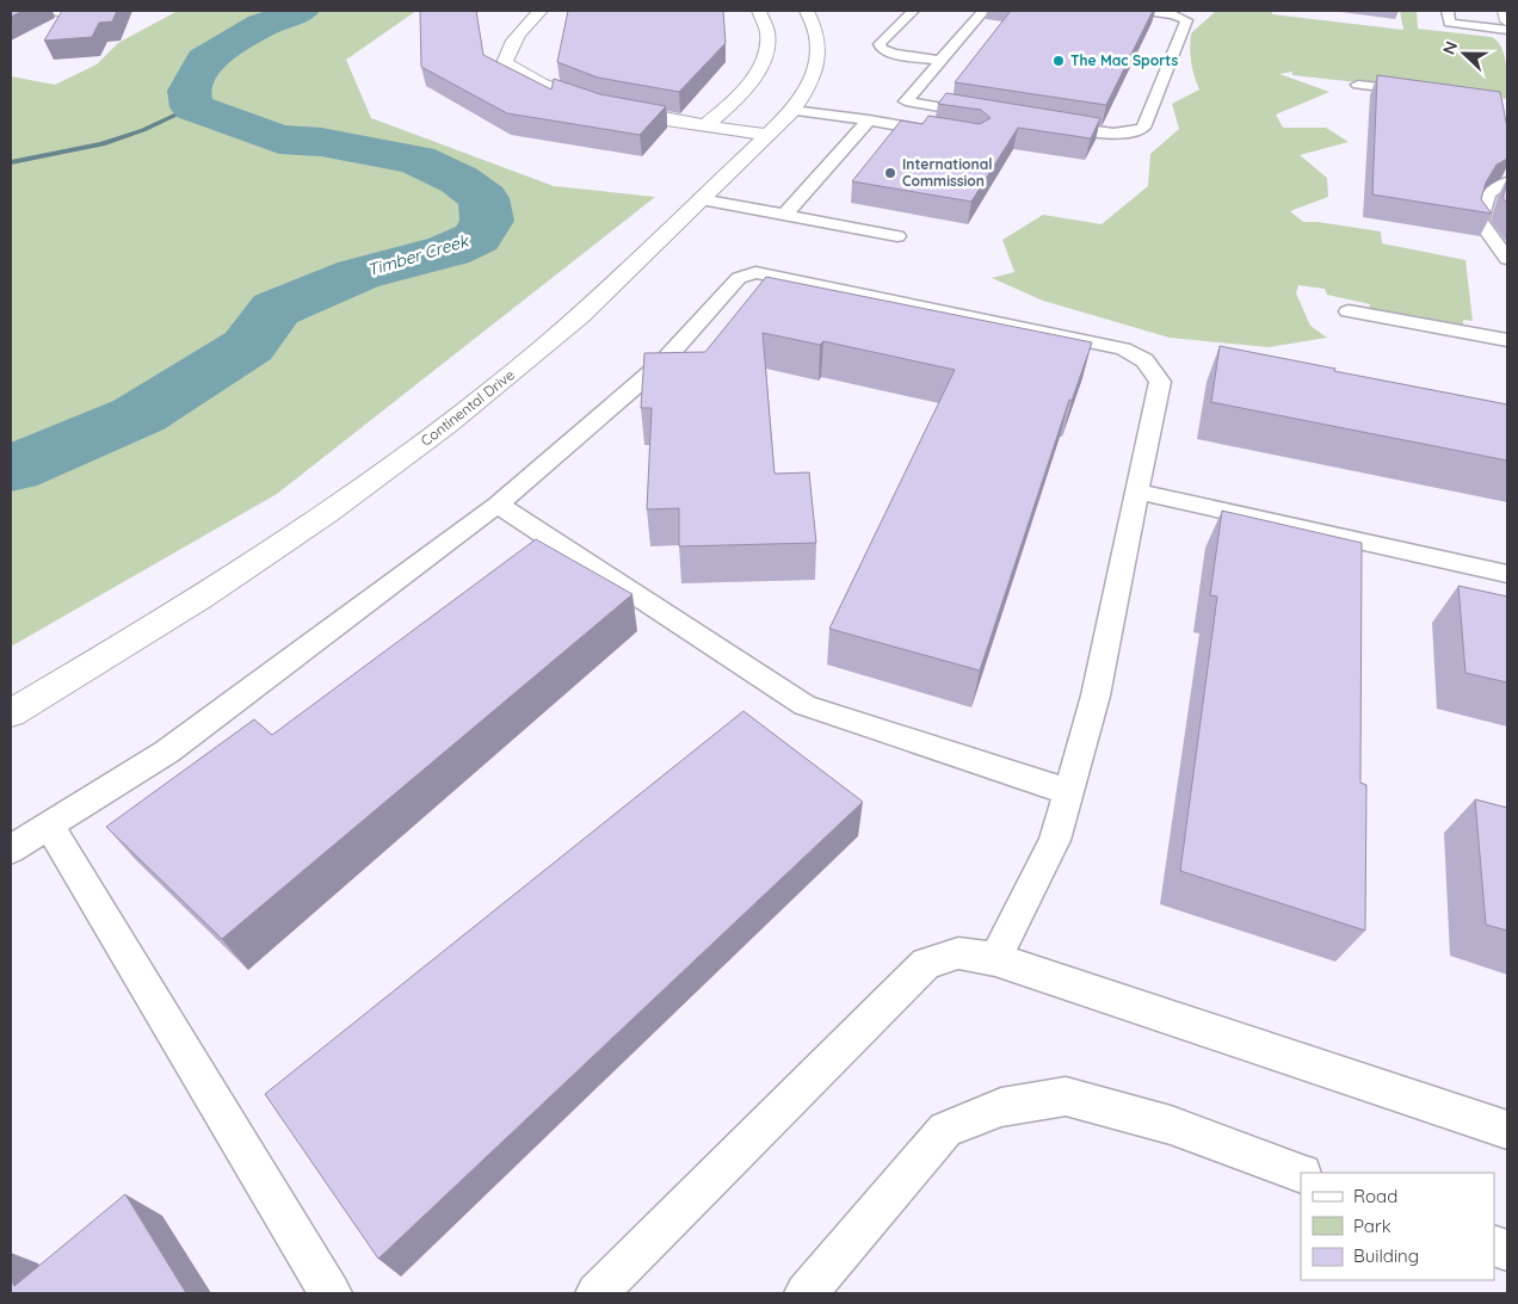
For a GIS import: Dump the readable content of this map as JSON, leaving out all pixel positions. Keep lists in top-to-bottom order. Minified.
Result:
{"streets":{"street":["Continental Drive"]},"water":["Timber Creek"],"places":["The Mac Sports","International Commission"],"legend":["Road","Park","Building"],"north":"left"}
